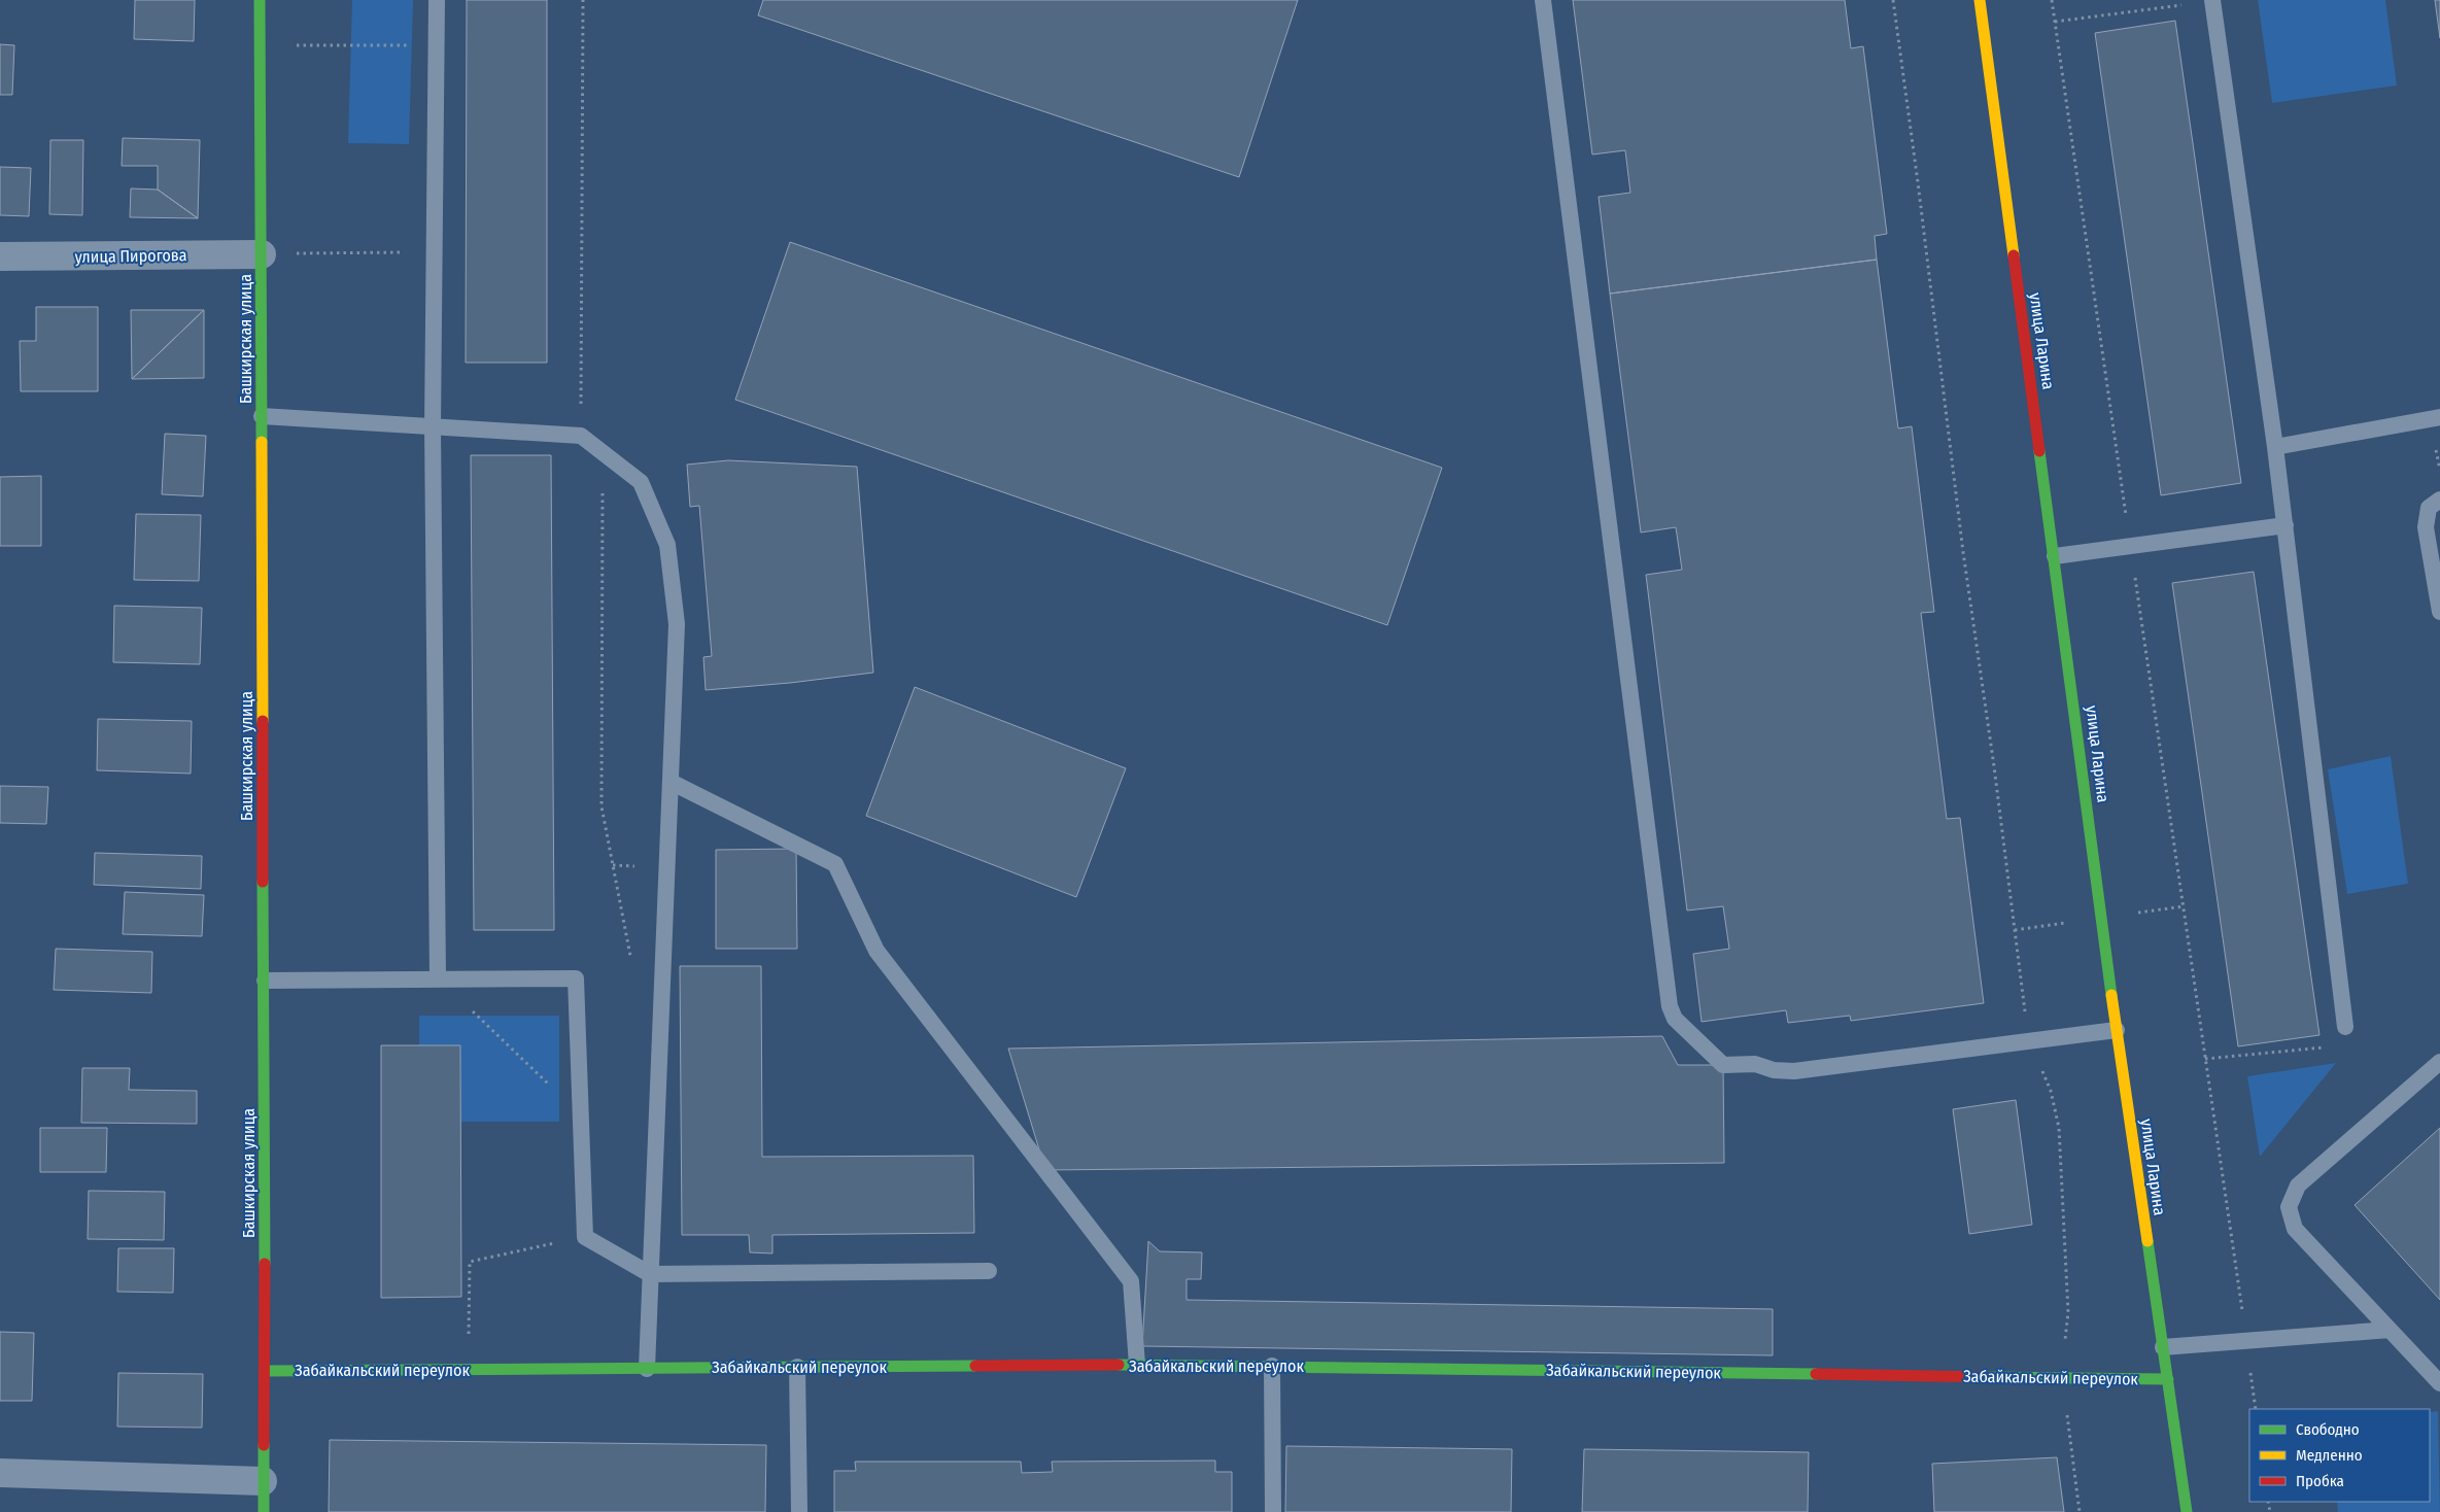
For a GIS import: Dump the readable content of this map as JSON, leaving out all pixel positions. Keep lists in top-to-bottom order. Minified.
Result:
{"streets":{"street":["улица Пирогова","Башкирская улица","улица Ларина","Забайкальский переулок"]},"crossings":[["улица Пирогова","Башкирская улица"],["Башкирская улица","Забайкальский переулок"],["улица Ларина","Забайкальский переулок"]],"legend":["Свободно","Медленно","Пробка"]}
